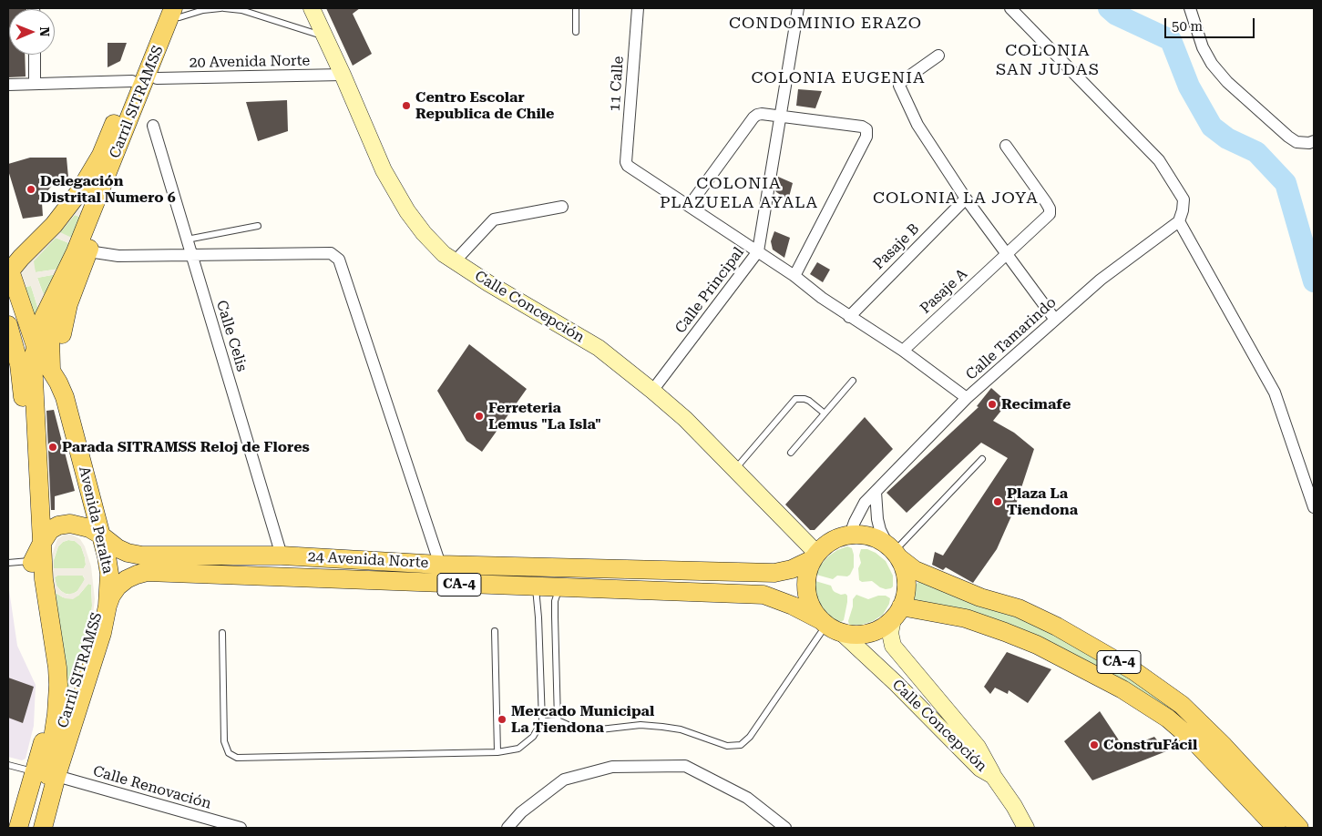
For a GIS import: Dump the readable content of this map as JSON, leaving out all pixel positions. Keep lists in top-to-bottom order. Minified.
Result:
{"streets":{"main road":["Carril SITRAMSS","Avenida Peralta","24 Avenida Norte","CA-4"],"street":["20 Avenida Norte","11 Calle","Pasaje B","Calle Principal","Pasaje A","Calle Concepción","Calle Celis","Calle Tamarindo","Calle Renovación"]},"crossings":[["20 Avenida Norte","Calle Concepción"],["Carril SITRAMSS","Avenida Peralta"],["Carril SITRAMSS","24 Avenida Norte"],["Carril SITRAMSS","Calle Renovación"],["Calle Principal","Calle Concepción"],["Calle Concepción","Calle Tamarindo"],["Calle Concepción","24 Avenida Norte"],["Calle Concepción","CA-4"],["Calle Celis","24 Avenida Norte"],["Calle Tamarindo","24 Avenida Norte"],["Calle Tamarindo","CA-4"],["Avenida Peralta","24 Avenida Norte"],["Avenida Peralta","Calle Renovación"],["24 Avenida Norte","CA-4"]],"districts":["CONDOMINIO ERAZO","COLONIA SAN JUDAS","COLONIA EUGENIA","COLONIA PLAZUELA AYALA","COLONIA LA JOYA"],"places":["Centro Escolar Republica de Chile","Delegación Distrital Numero 6","Recimafe","Ferreteria Lemus \"La Isla\"","Parada SITRAMSS Reloj de Flores","Plaza La Tiendona","Mercado Municipal La Tiendona","ConstruFácil"],"scale_bar":"50 m","north":"right"}
